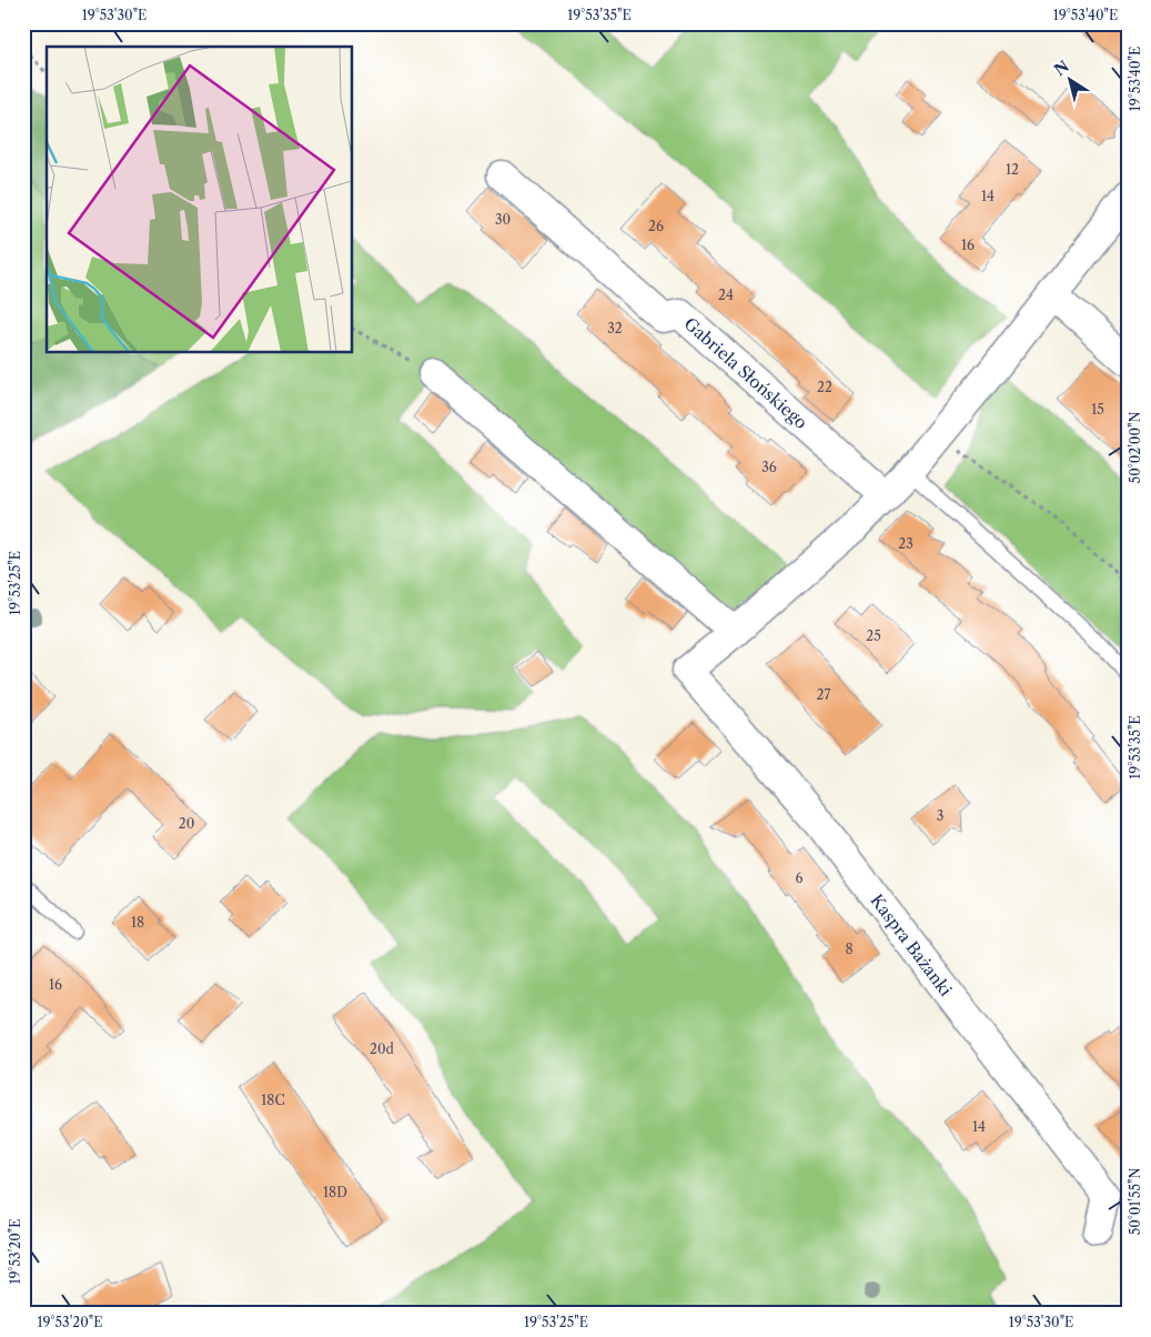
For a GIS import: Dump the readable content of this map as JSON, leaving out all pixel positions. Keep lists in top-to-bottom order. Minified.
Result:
{"streets":{"street":["Gabriela Słońskiego","Kaspra Bażanki"]},"house_numbers":["12","14","30","26","16","24","32","22","15","36","23","25","27","3","20","6","18","8","16","20d","18C","14","18D"],"north":"top left","coordinates":["19°53'30\"E","19°53'35\"E","19°53'40\"E","50°02'00\"N","19°53'25\"E","50°01'55\"N","19°53'20\"E"]}
